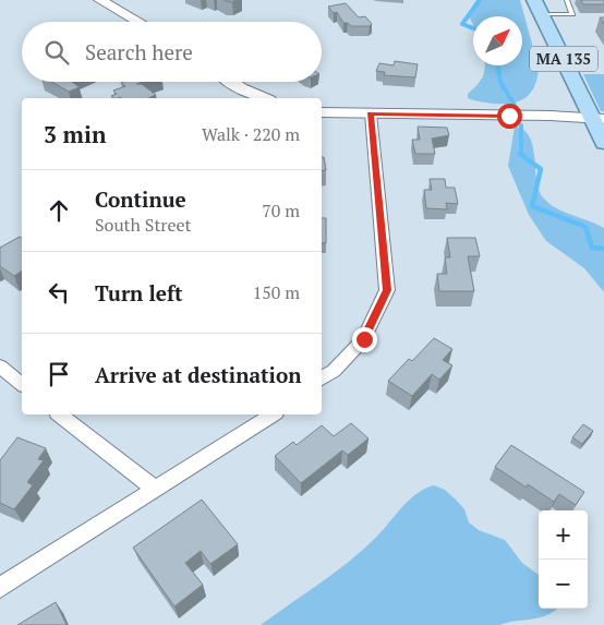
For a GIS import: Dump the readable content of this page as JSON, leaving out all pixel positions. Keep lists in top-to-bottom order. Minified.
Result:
{"streets":{"main road":["MA 135"]},"north":"top right","page":{"search":"Search here","heading":["3 min","Walk · 220 m"],"list":[["Continue","South Street","70 m"],["Turn left","150 m"],"Arrive at destination"],"map_buttons":["+","−"]}}
